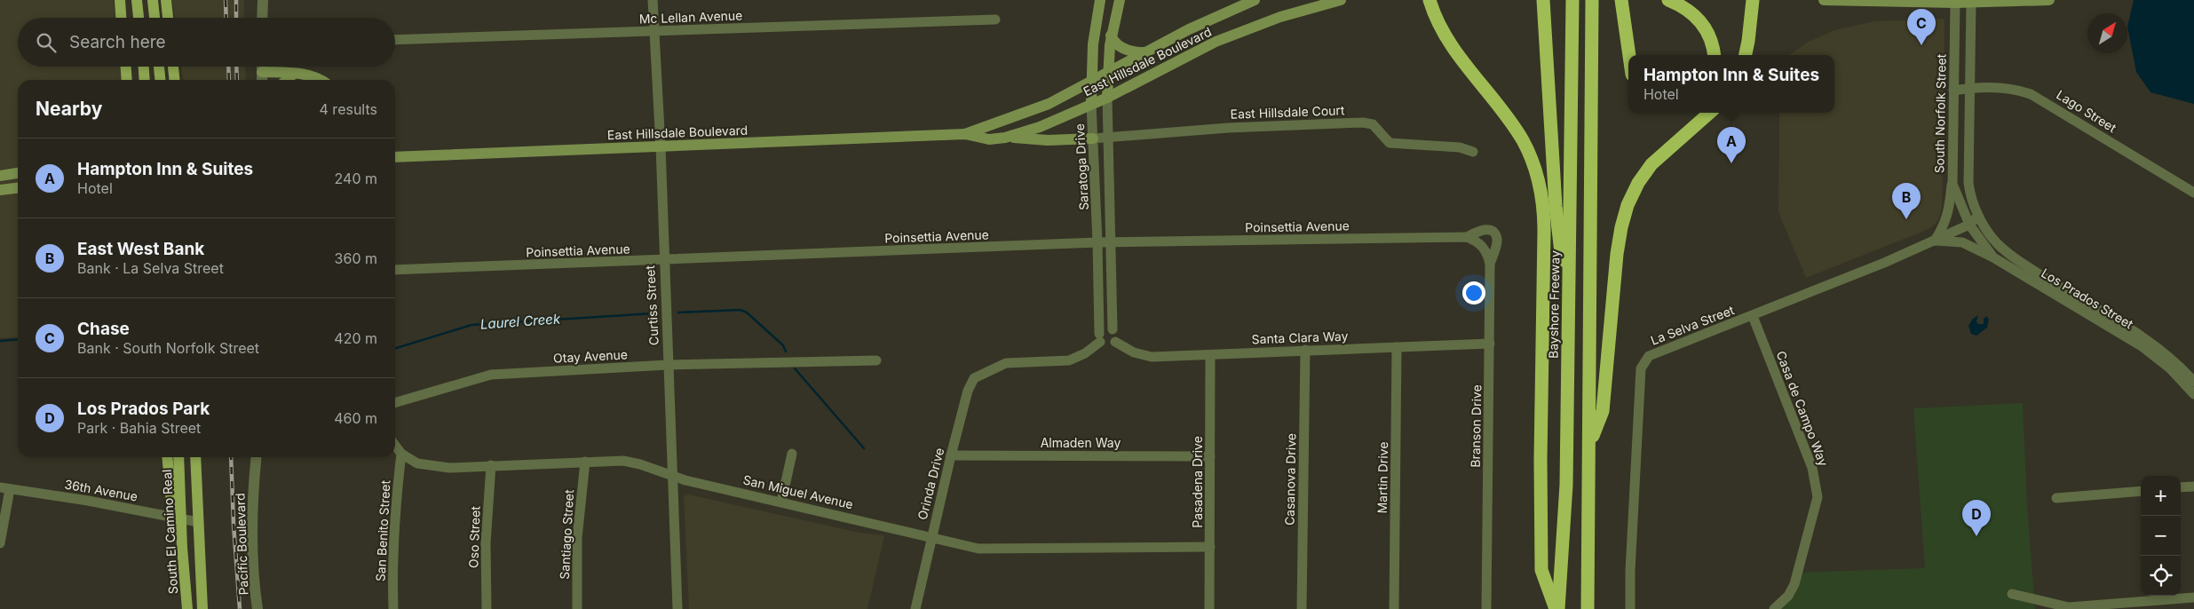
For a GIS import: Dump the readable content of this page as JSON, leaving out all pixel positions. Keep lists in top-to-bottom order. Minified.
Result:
{"streets":{"highway":["Bayshore Freeway"],"main road":["East Hillsdale Boulevard","Saratoga Drive","South El Camino Real"],"street":["Mc Lellan Avenue","Lago Street","East Hillsdale Court","South Norfolk Street","Poinsettia Avenue","Los Prados Street","Curtiss Street","La Selva Street","Santa Clara Way","Otay Avenue","Casa de Campo Way","Branson Drive","Almaden Way","Martin Drive","Casanova Drive","Pasadena Drive","Orinda Drive","36th Avenue","San Miguel Avenue","San Benito Street","Santiago Street","Oso Street","Pacific Boulevard"]},"crossings":[["Mc Lellan Avenue","Curtiss Street"],["East Hillsdale Boulevard","Saratoga Drive"],["East Hillsdale Boulevard","Curtiss Street"],["Lago Street","South Norfolk Street"],["East Hillsdale Court","Saratoga Drive"],["South Norfolk Street","Los Prados Street"],["South Norfolk Street","La Selva Street"],["Saratoga Drive","Poinsettia Avenue"],["Saratoga Drive","Santa Clara Way"],["Saratoga Drive","Orinda Drive"],["Poinsettia Avenue","Curtiss Street"],["Poinsettia Avenue","Branson Drive"],["Los Prados Street","La Selva Street"],["Curtiss Street","Otay Avenue"],["Curtiss Street","San Miguel Avenue"],["La Selva Street","Casa de Campo Way"],["Santa Clara Way","Branson Drive"],["Santa Clara Way","Martin Drive"],["Santa Clara Way","Casanova Drive"],["Santa Clara Way","Pasadena Drive"],["Santa Clara Way","Orinda Drive"],["Almaden Way","Pasadena Drive"],["Almaden Way","Orinda Drive"],["Pasadena Drive","San Miguel Avenue"],["Orinda Drive","San Miguel Avenue"],["36th Avenue","South El Camino Real"],["San Miguel Avenue","San Benito Street"],["San Miguel Avenue","Santiago Street"],["San Miguel Avenue","Oso Street"]],"water":["Laurel Creek"],"north":"top right","page":{"pins":["C","A","B","D"],"search":"Search here","popup":["Hampton Inn & Suites","Hotel"],"heading":["Nearby","4 results"],"list":[{"mark":"A","name":"Hampton Inn & Suites","note":"Hotel","value":"240 m"},{"mark":"B","name":"East West Bank","note":"Bank · La Selva Street","value":"360 m"},{"mark":"C","name":"Chase","note":"Bank · South Norfolk Street","value":"420 m"},{"mark":"D","name":"Los Prados Park","note":"Park · Bahia Street","value":"460 m"}],"map_buttons":["+","−"]}}
